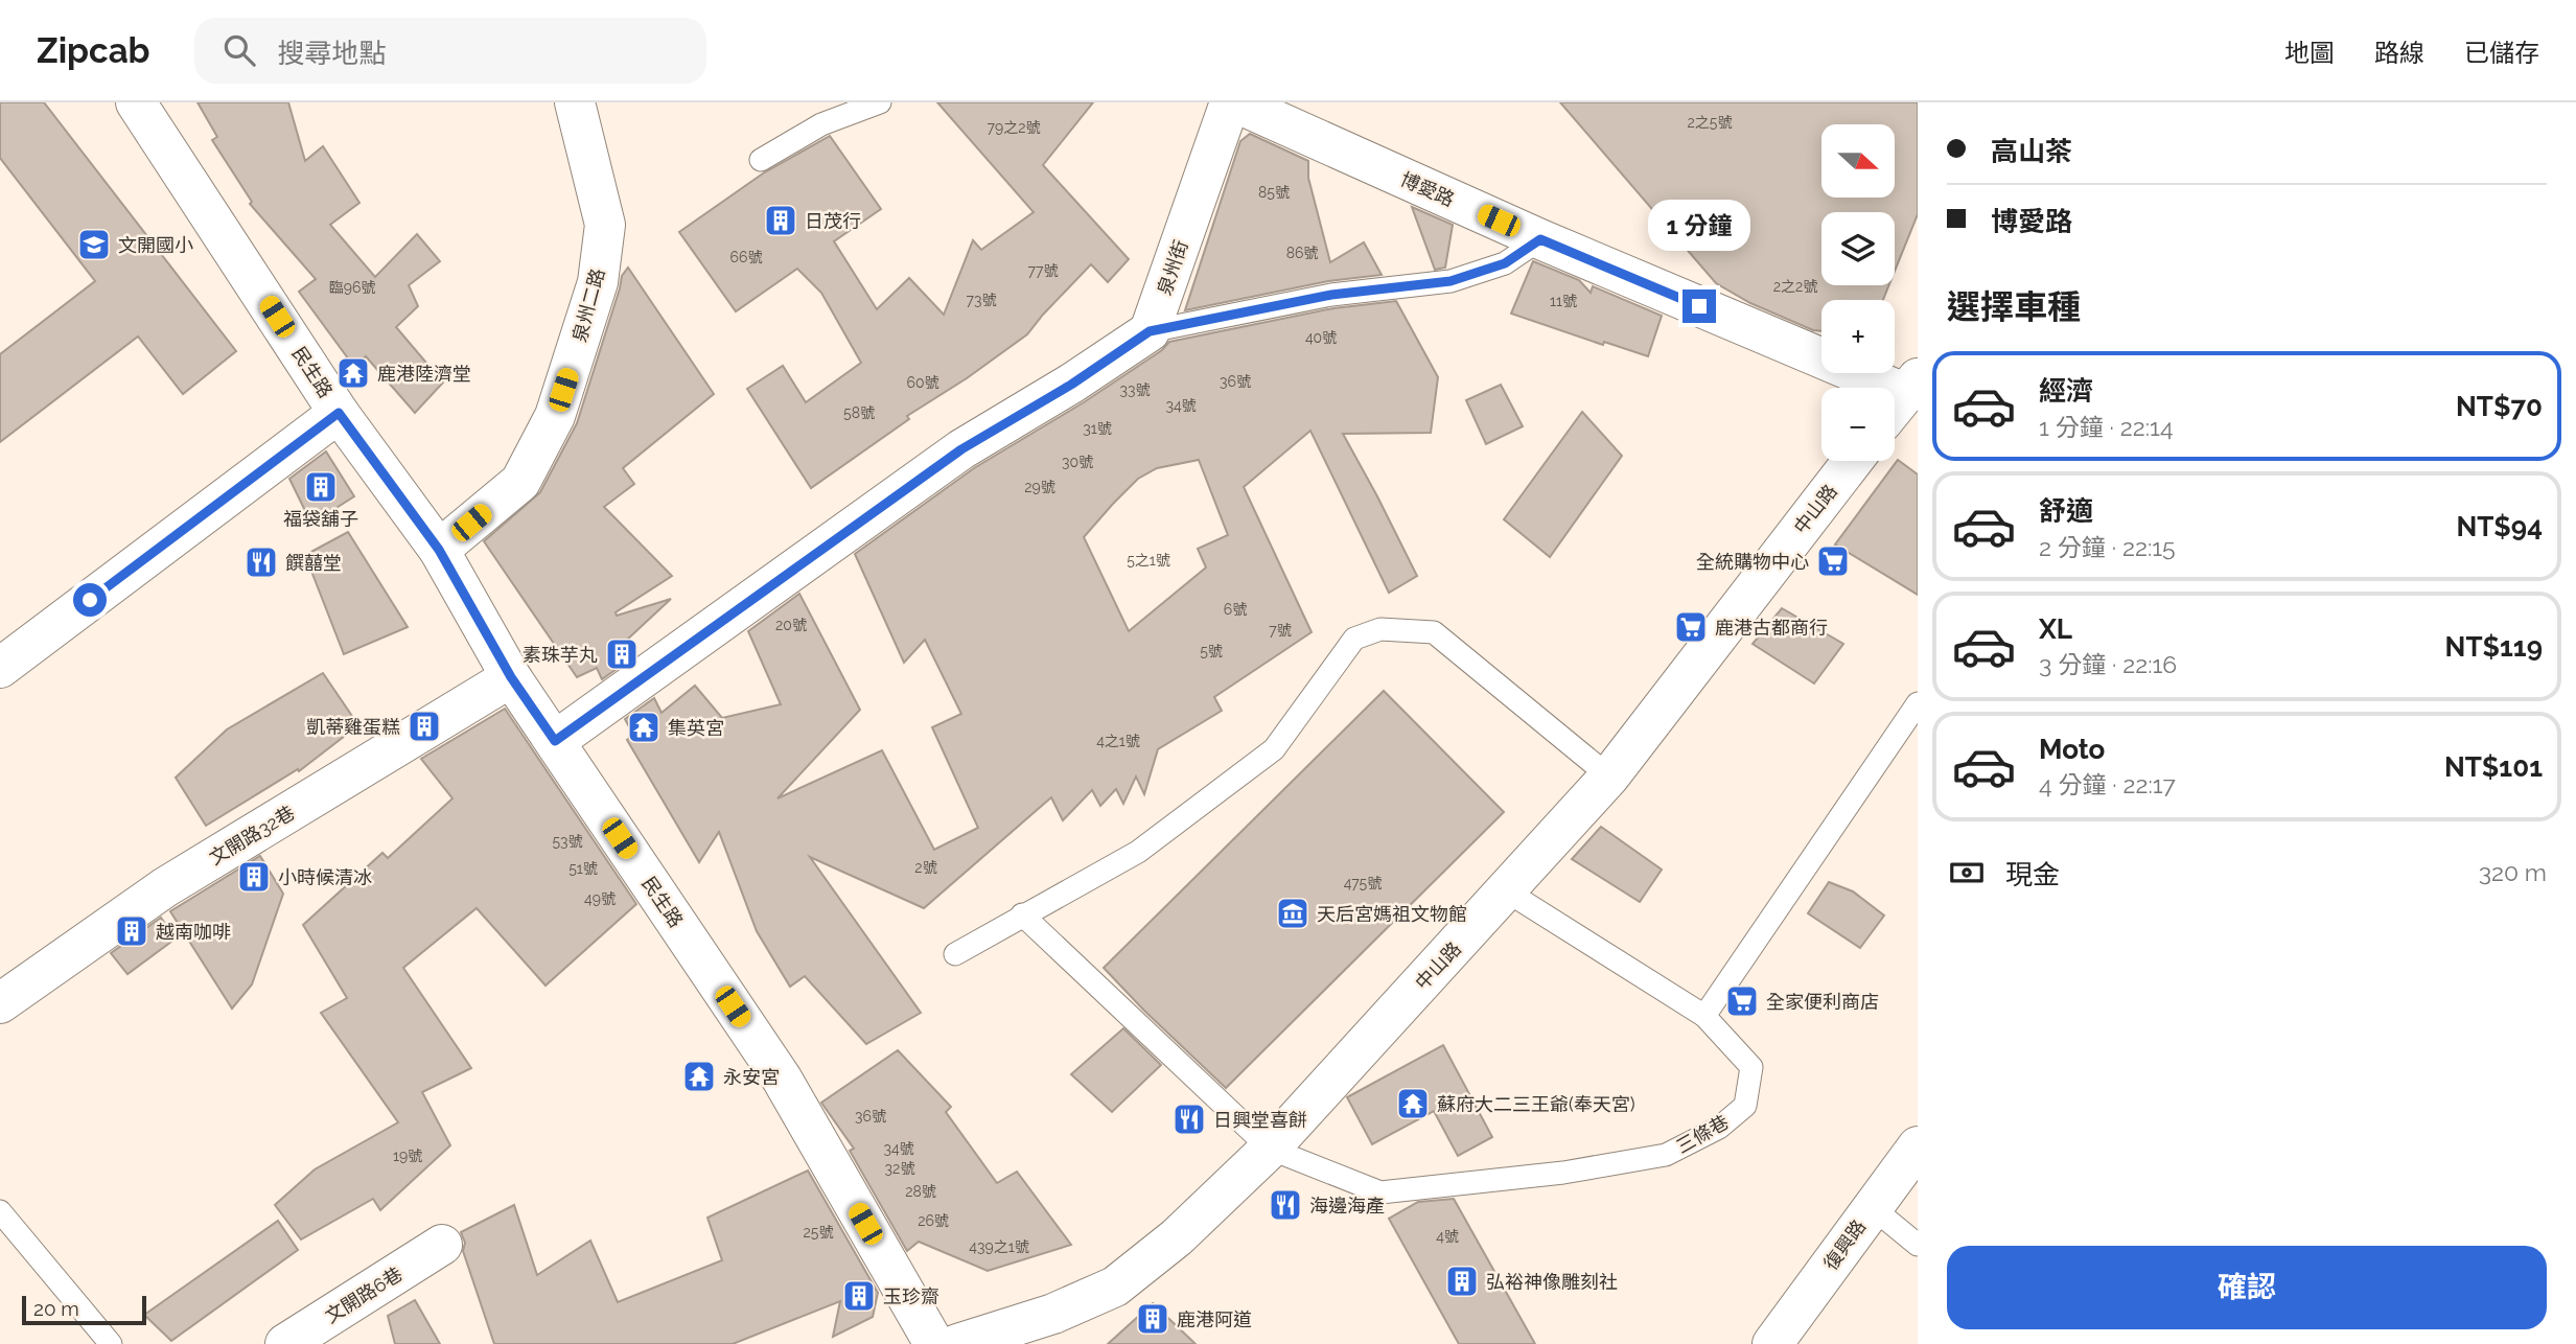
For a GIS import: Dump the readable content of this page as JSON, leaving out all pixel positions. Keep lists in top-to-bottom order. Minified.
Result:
{"streets":{"street":["博愛路","泉州街","泉州二路","民生路","中山路","文開路32巷","復興路","文開路6巷"],"lane":["三條巷"]},"crossings":[["博愛路","泉州街"],["泉州二路","民生路"],["民生路","文開路32巷"],["中山路","三條巷"]],"places":{"building":["日茂行","福袋舖子","素珠芋丸","凱蒂雞蛋糕","小時候清冰","越南咖啡","弘裕神像雕刻社","玉珍齋","鹿港阿道"],"school or university":["文開國小"],"temple":["鹿港陸濟堂","集英宮","永安宮","蘇府大二三王爺(奉天宮)"],"supermarket":["全統購物中心","鹿港古都商行","全家便利商店"],"restaurant":["饌囍堂","日興堂喜餅","海邊海產"],"museum":["天后宮媽祖文物館"]},"house_numbers":["2之5號","79之2號","85號","86號","66號","77號","2之2號","臨96號","73號","11號","40號","36號","60號","33號","34號","58號","31號","30號","29號","5之1號","6號","20號","7號","5號","4之1號","53號","2號","51號","475號","49號","36號","34號","19號","32號","28號","26號","25號","4號","439之1號"],"scale_bar":"20 m","north":"right","page":{"header":"Zipcab","search":"搜尋地點","nav":["地圖","路線","已儲存"],"banner":["高山茶","博愛路"],"map_buttons":["+","−"],"bubble":"1 分鐘","heading":"選擇車種","list":[{"name":"經濟","note":"1 分鐘 · 22:14","value":"NT$70"},{"name":"舒適","note":"2 分鐘 · 22:15","value":"NT$94"},{"name":"XL","note":"3 分鐘 · 22:16","value":"NT$119"},{"name":"Moto","note":"4 分鐘 · 22:17","value":"NT$101"}],"pay":["現金","320 m"],"buttons":"確認","scale":"20 m"}}
